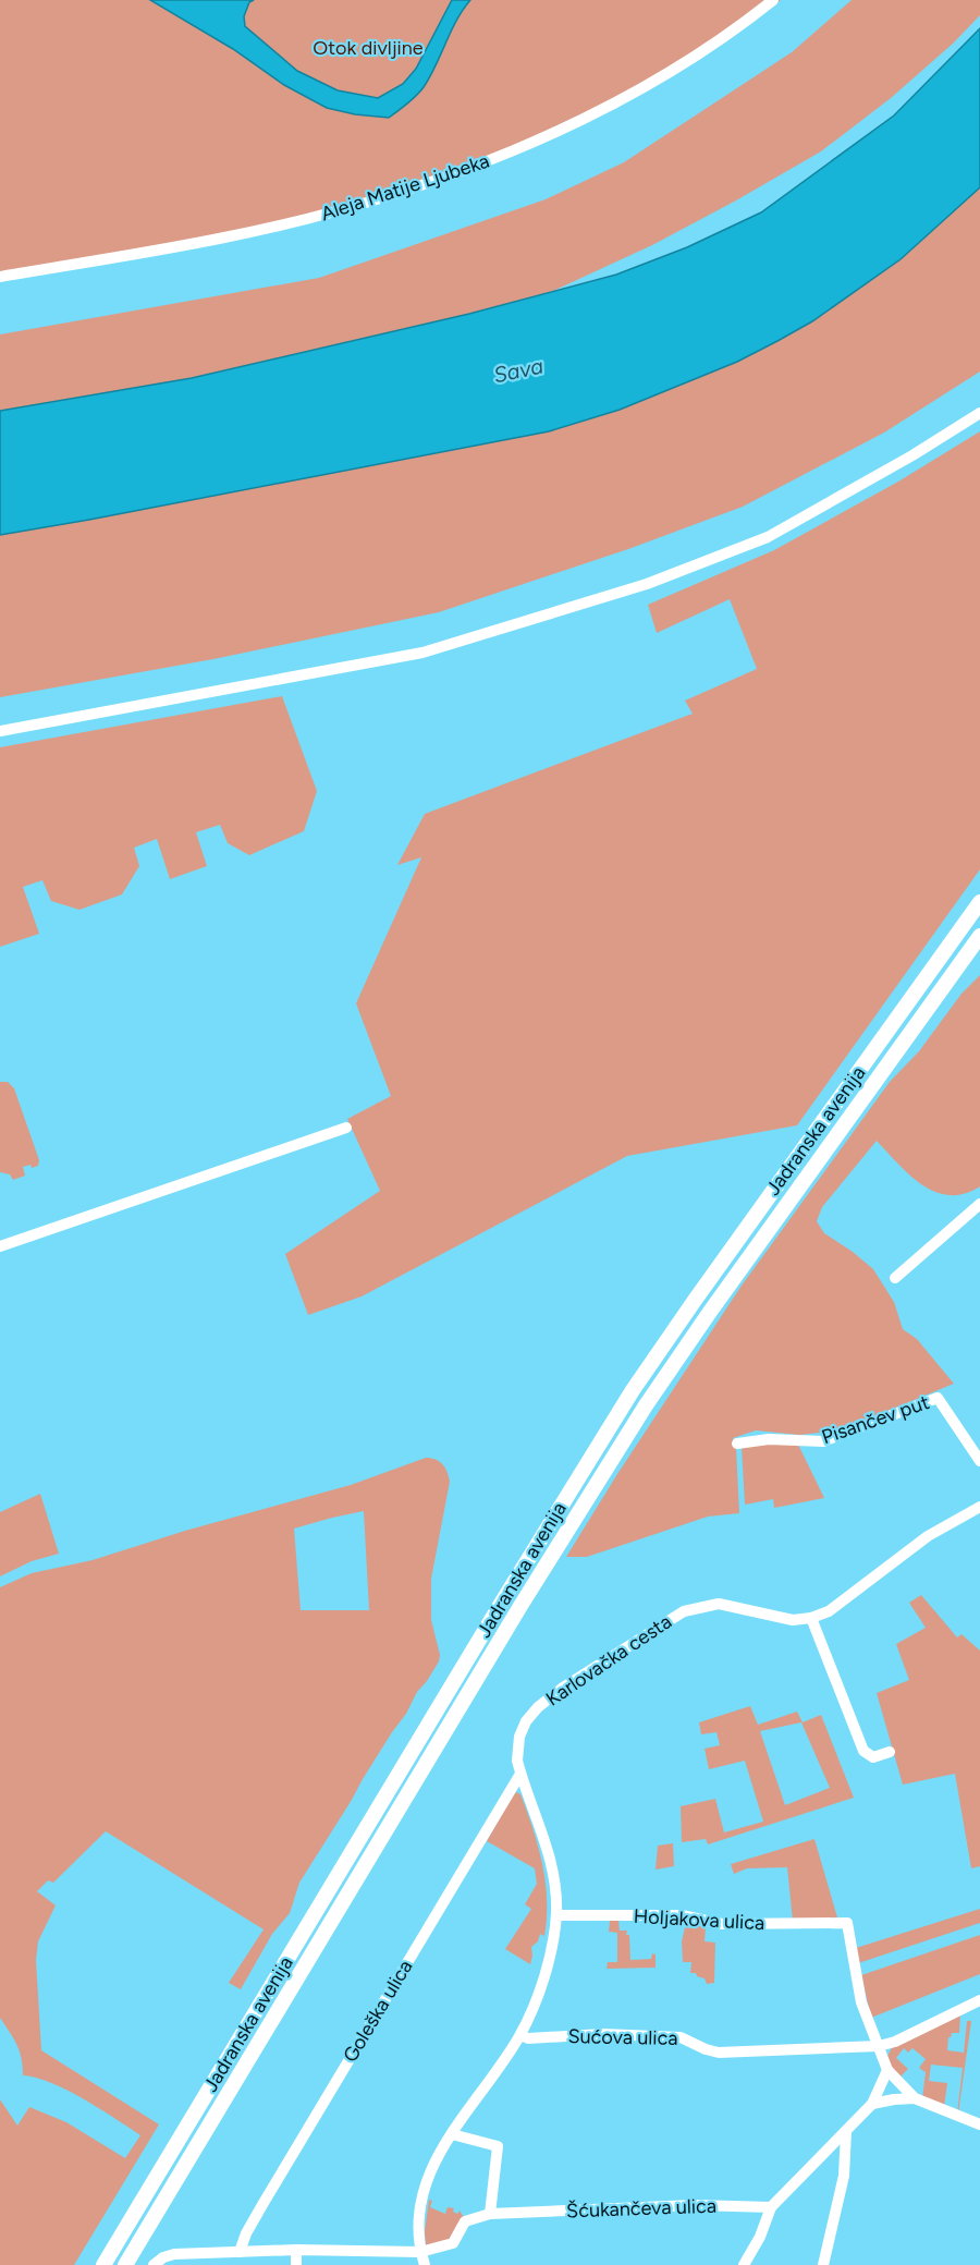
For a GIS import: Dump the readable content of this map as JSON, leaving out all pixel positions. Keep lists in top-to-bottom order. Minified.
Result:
{"streets":{"main road":["Jadranska avenija"],"street":["Aleja Matije Ljubeka","Pisančev put","Karlovačka cesta","Holjakova ulica","Goleška ulica","Sućova ulica","Šćukančeva ulica"]},"crossings":[["Karlovačka cesta","Holjakova ulica"],["Karlovačka cesta","Goleška ulica"],["Karlovačka cesta","Sućova ulica"],["Karlovačka cesta","Šćukančeva ulica"],["Holjakova ulica","Sućova ulica"],["Goleška ulica","Šćukančeva ulica"]],"water":["Sava"],"parks":["Otok divljine"]}
